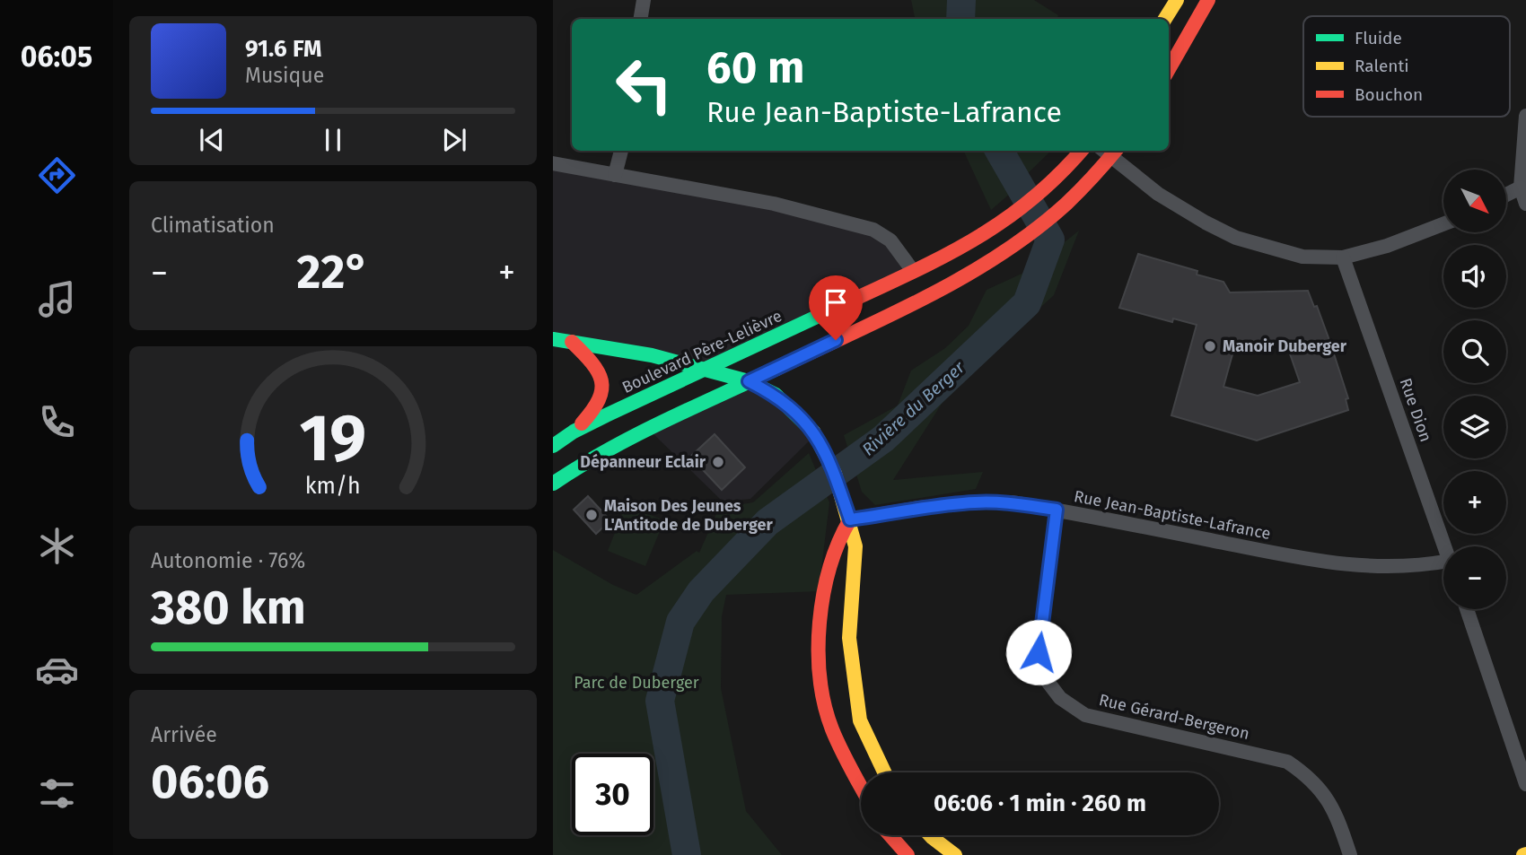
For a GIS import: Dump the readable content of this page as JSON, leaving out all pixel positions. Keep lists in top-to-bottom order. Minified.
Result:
{"streets":{"main road":["Boulevard Père-Lelièvre"],"street":["Rue Dion","Rue Jean-Baptiste-Lafrance","Rue Gérard-Bergeron"]},"crossings":[["Rue Jean-Baptiste-Lafrance","Rue Gérard-Bergeron"]],"water":["Rivière du Berger"],"parks":["Parc de Duberger"],"places":["Manoir Duberger","Dépanneur Eclair","Maison Des Jeunes L'Antitode de Duberger"],"legend":["Fluide","Ralenti","Bouchon"],"north":"bottom right","page":{"tabs":"06:05","turn":["60 m","Rue Jean-Baptiste-Lafrance"],"song":["91.6 FM","Musique"],"map_buttons":["+","−"],"tile":["Climatisation",["Autonomie · 76%","380 km"],["Arrivée","06:06"]],"heat":["−","22°","+"],"limit":"30","trip":"06:06 · 1 min · 260 m","gauge":["19","km/h"]}}
